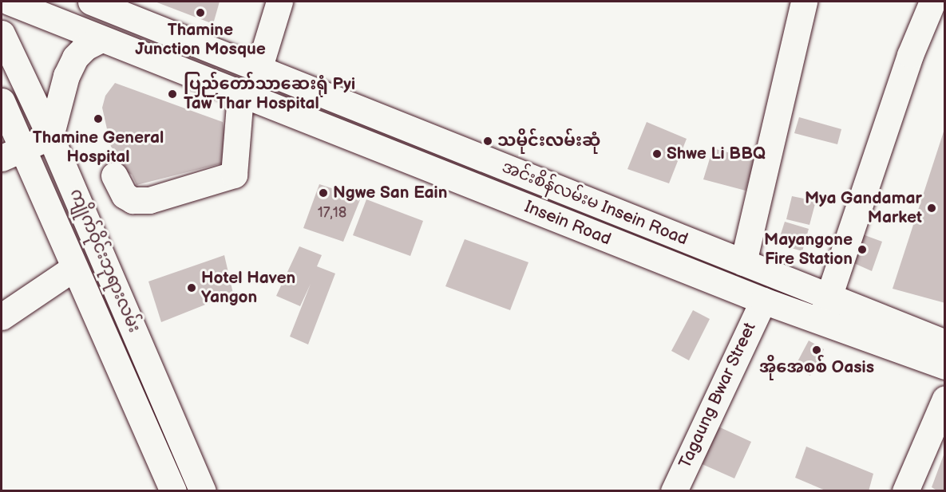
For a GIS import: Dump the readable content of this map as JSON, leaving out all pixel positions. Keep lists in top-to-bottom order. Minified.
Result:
{"streets":{"main road":["အင်းစိန်လမ်းမ Insein Road","Insein Road","ကျိုက်ဝိုင်းဘုရားလမ်း","Tagaung Bwar Street"]},"crossings":[["Insein Road","Tagaung Bwar Street"]],"places":["Thamine Junction Mosque","ပြည်တော်သာဆေးရုံ Pyi Taw Thar Hospital","Thamine General Hospital","သမိုင်းလမ်းဆုံ","Shwe Li BBQ","Ngwe San Eain","Mya Gandamar Market","Mayangone Fire Station","Hotel Haven Yangon","အိုအေစစ် Oasis"],"house_numbers":["17,18"]}
